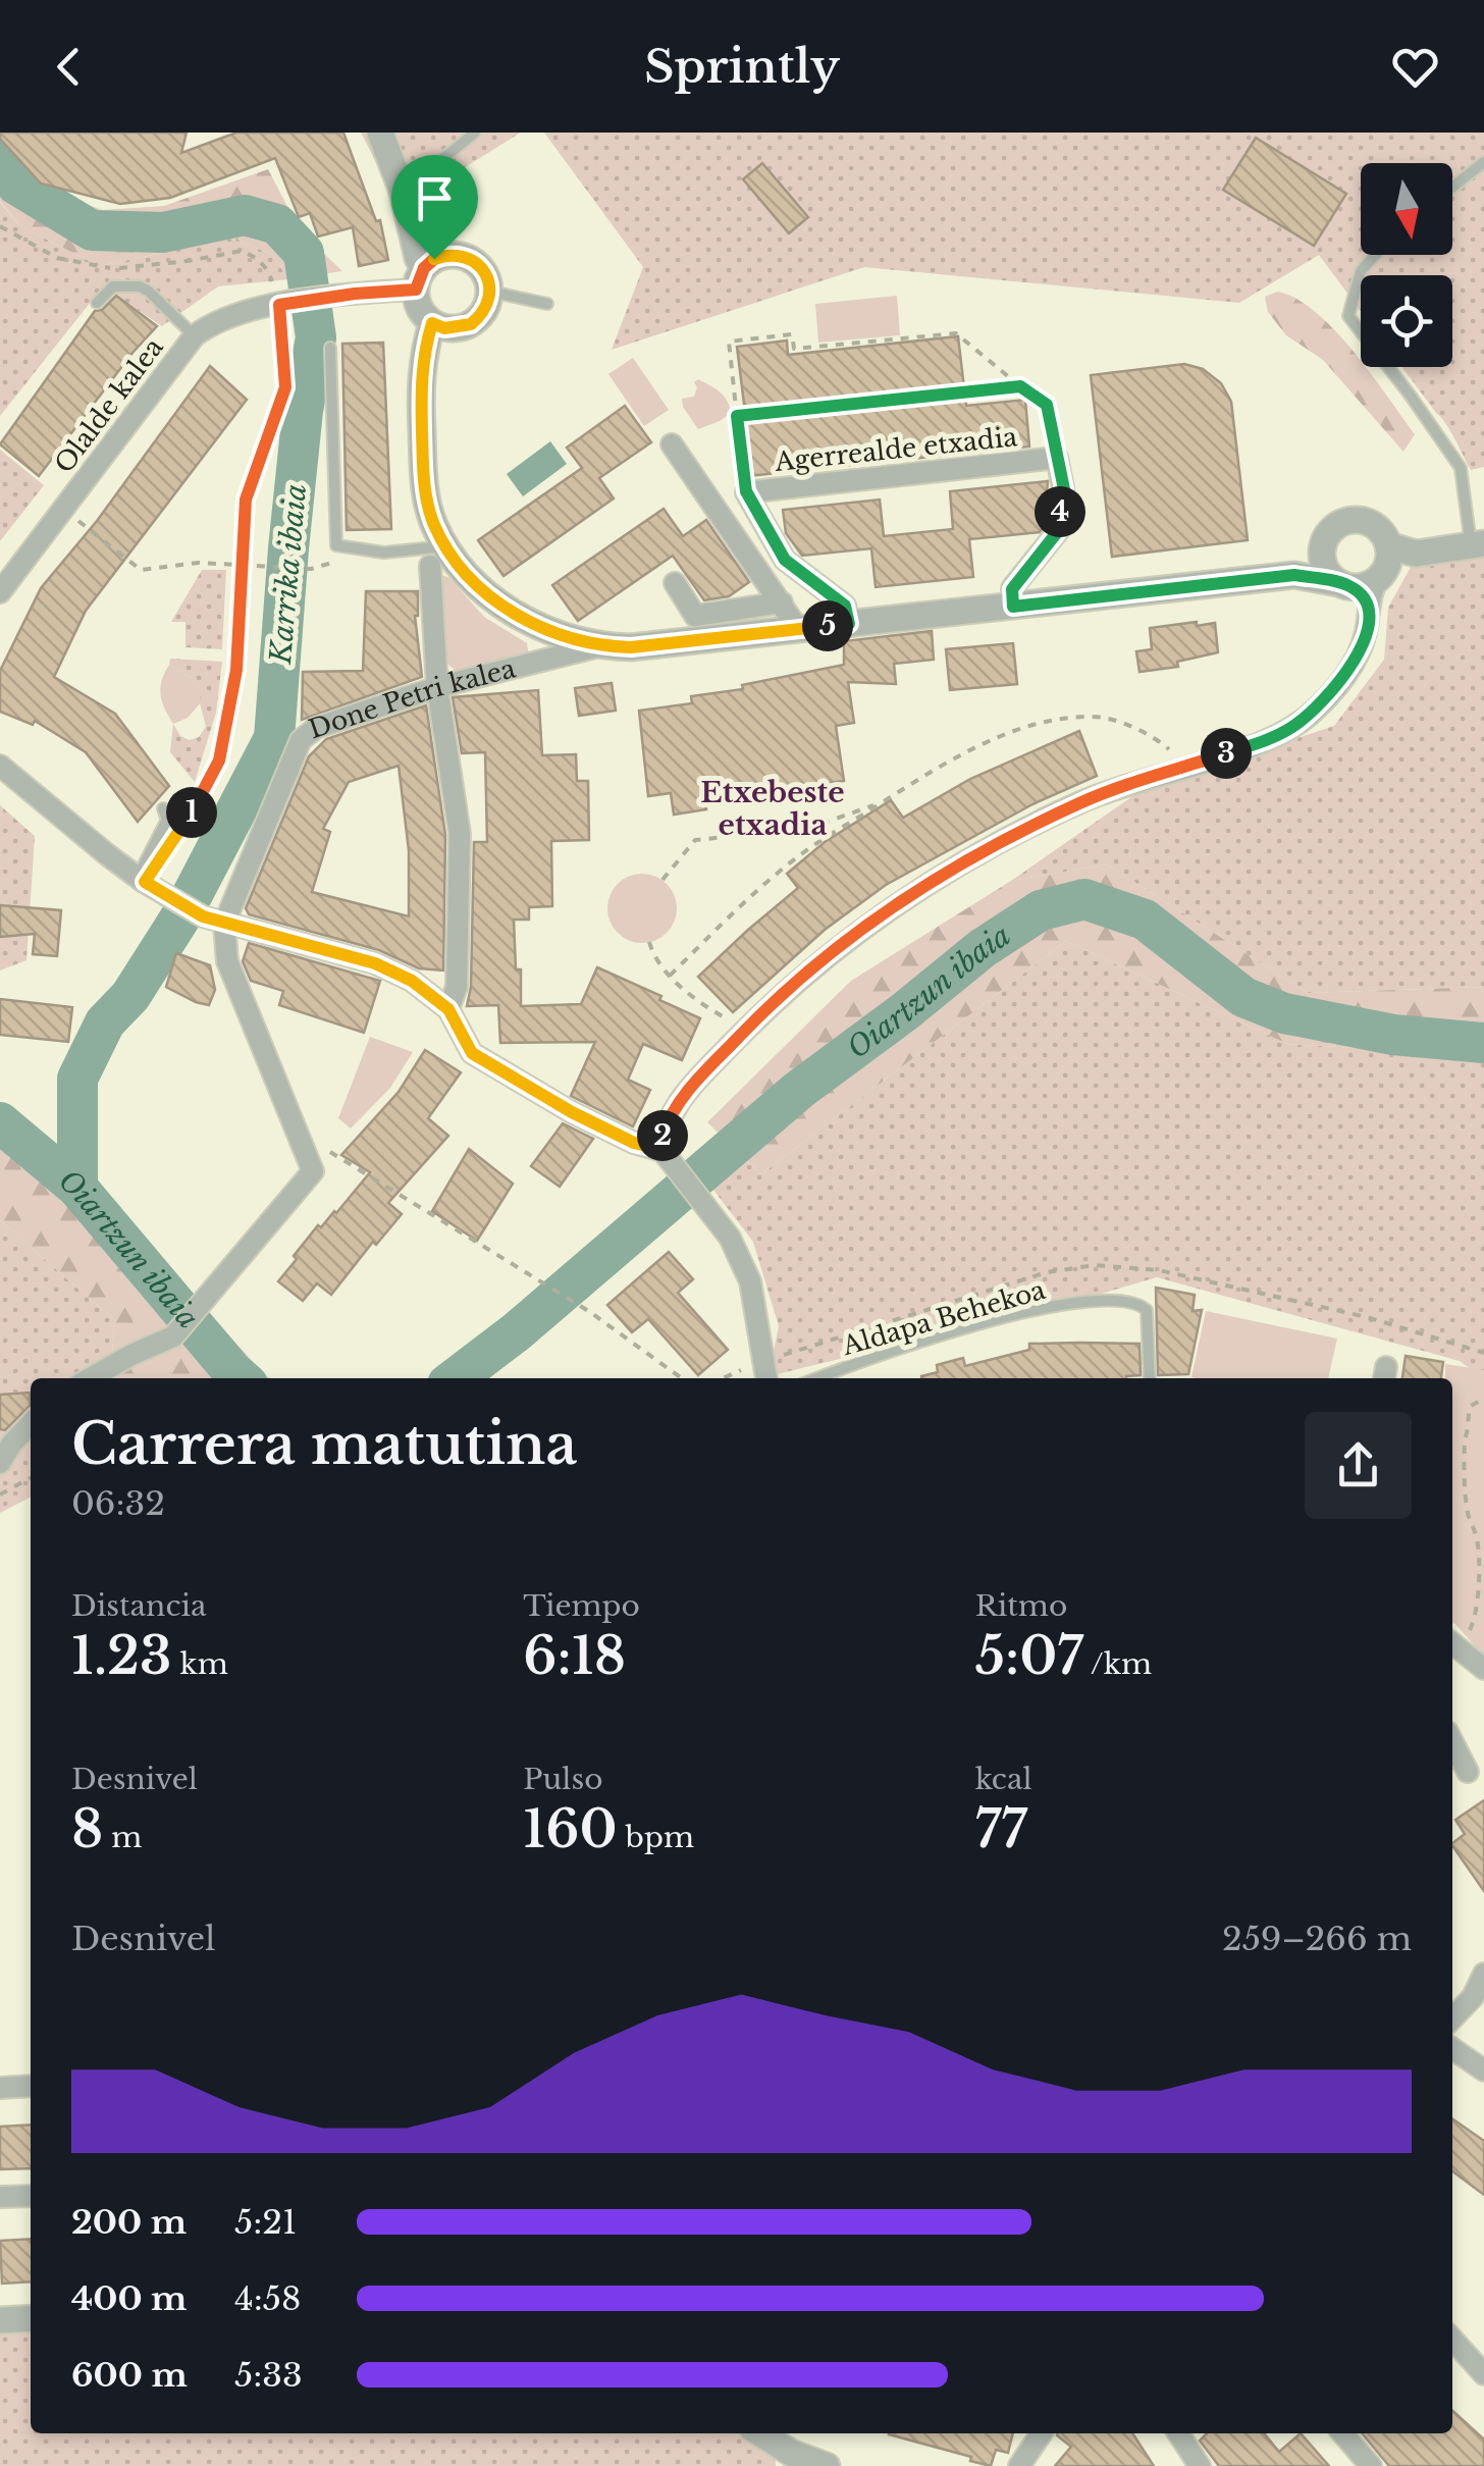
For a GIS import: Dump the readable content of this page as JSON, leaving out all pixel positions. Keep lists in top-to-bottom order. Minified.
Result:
{"streets":{"street":["Olalde kalea","Agerrealde etxadia","Done Petri kalea"],"lane":["Aldapa Behekoa"]},"crossings":[["Olalde kalea","Done Petri kalea"],["Agerrealde etxadia","Done Petri kalea"]],"districts":["Etxebeste etxadia"],"water":["Karrika ibaia","Oiartzun ibaia"],"north":"bottom","page":{"header":"Sprintly","pins":["4","5","3","1","2"],"heading":["Carrera matutina","06:32"],"stats":[["Distancia","1.23 km"],["Tiempo","6:18"],["Ritmo","5:07 /km"],["Desnivel","8 m"],["Pulso","160 bpm"],["kcal","77"]],"chart":["Desnivel","259–266 m"],"list":[{"name":"200 m","note":"5:21"},{"name":"400 m","note":"4:58"},{"name":"600 m","note":"5:33"}]}}
